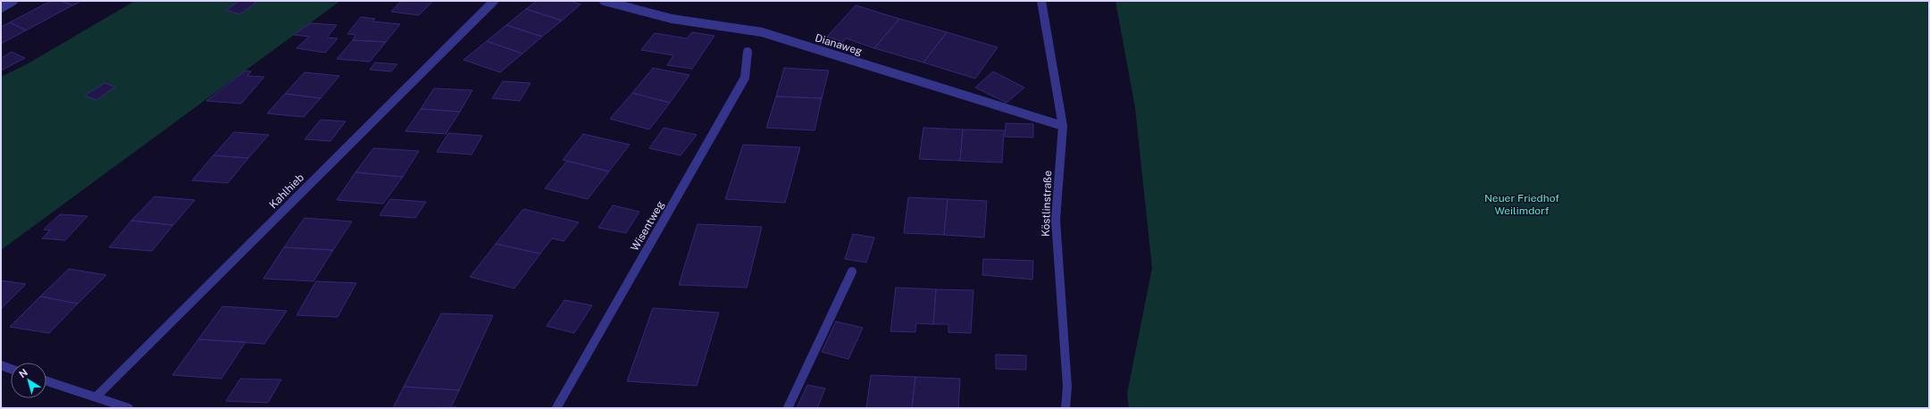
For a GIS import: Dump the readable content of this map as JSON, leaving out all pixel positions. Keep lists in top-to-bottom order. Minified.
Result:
{"streets":{"street":["Dianaweg","Kahlhieb","Köstlinstraße","Wisentweg"]},"crossings":[["Dianaweg","Köstlinstraße"]],"parks":["Neuer Friedhof Weilimdorf"],"north":"top left"}
